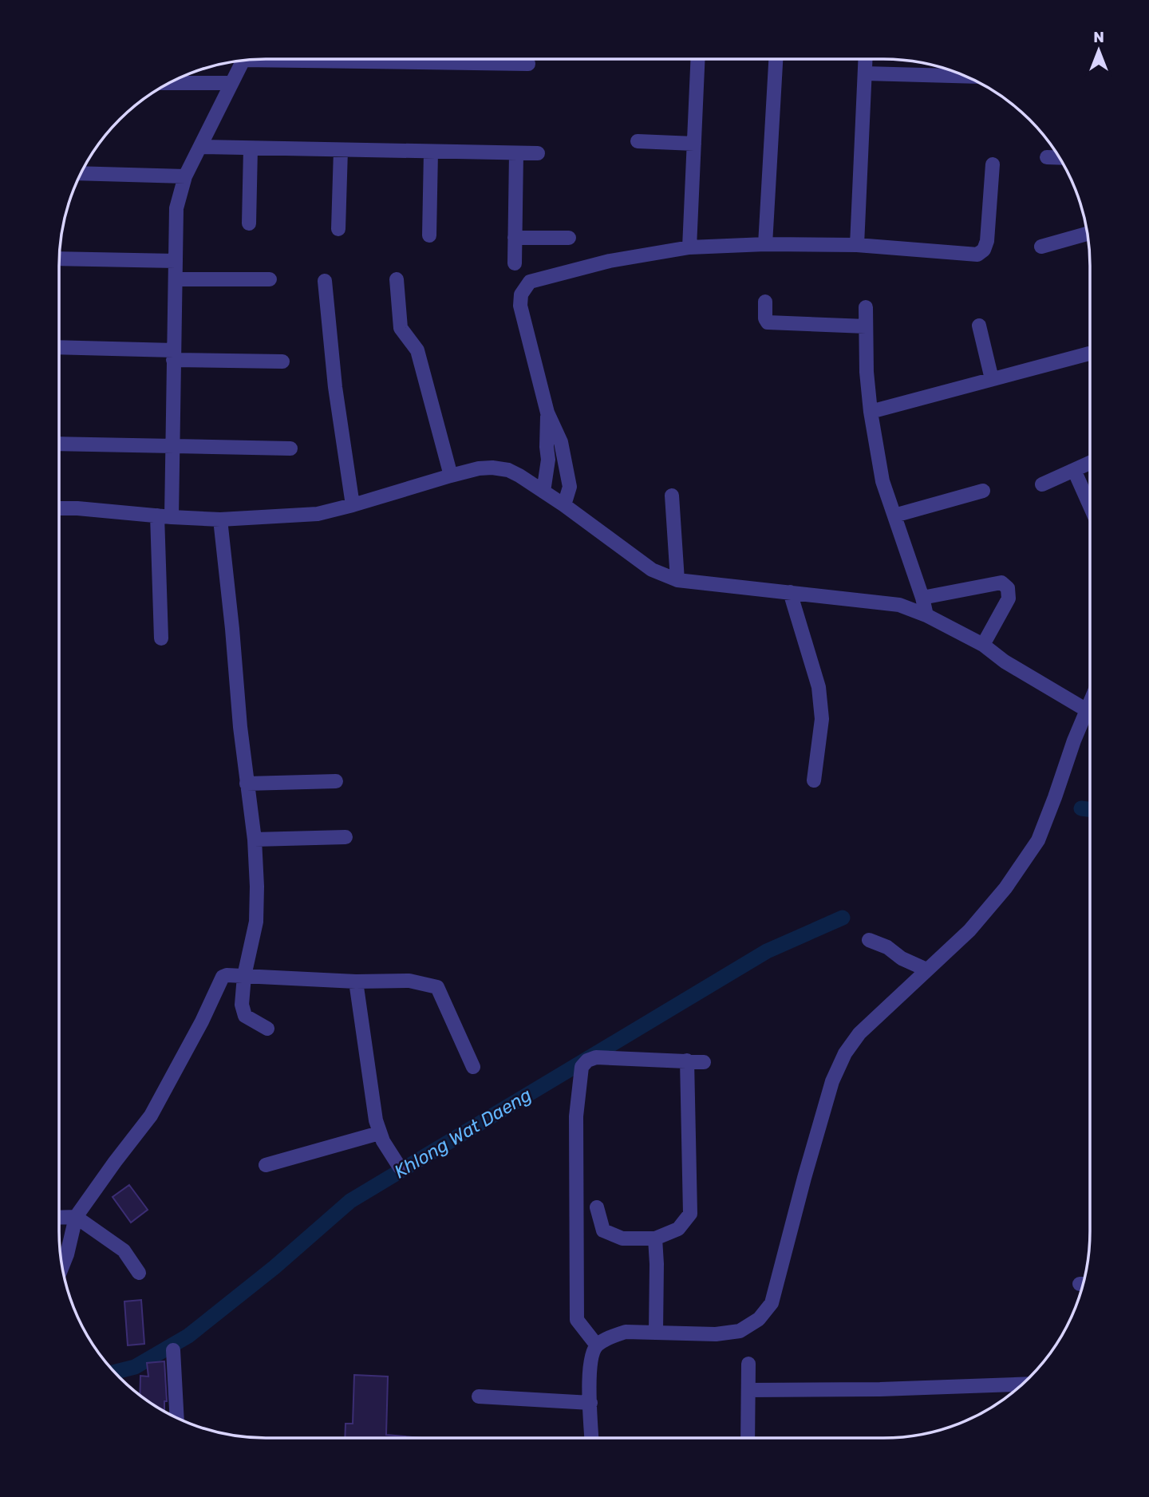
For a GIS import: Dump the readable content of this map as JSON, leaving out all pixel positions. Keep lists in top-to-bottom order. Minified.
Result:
{"water":["Khlong Wat Daeng"],"north":"top"}
